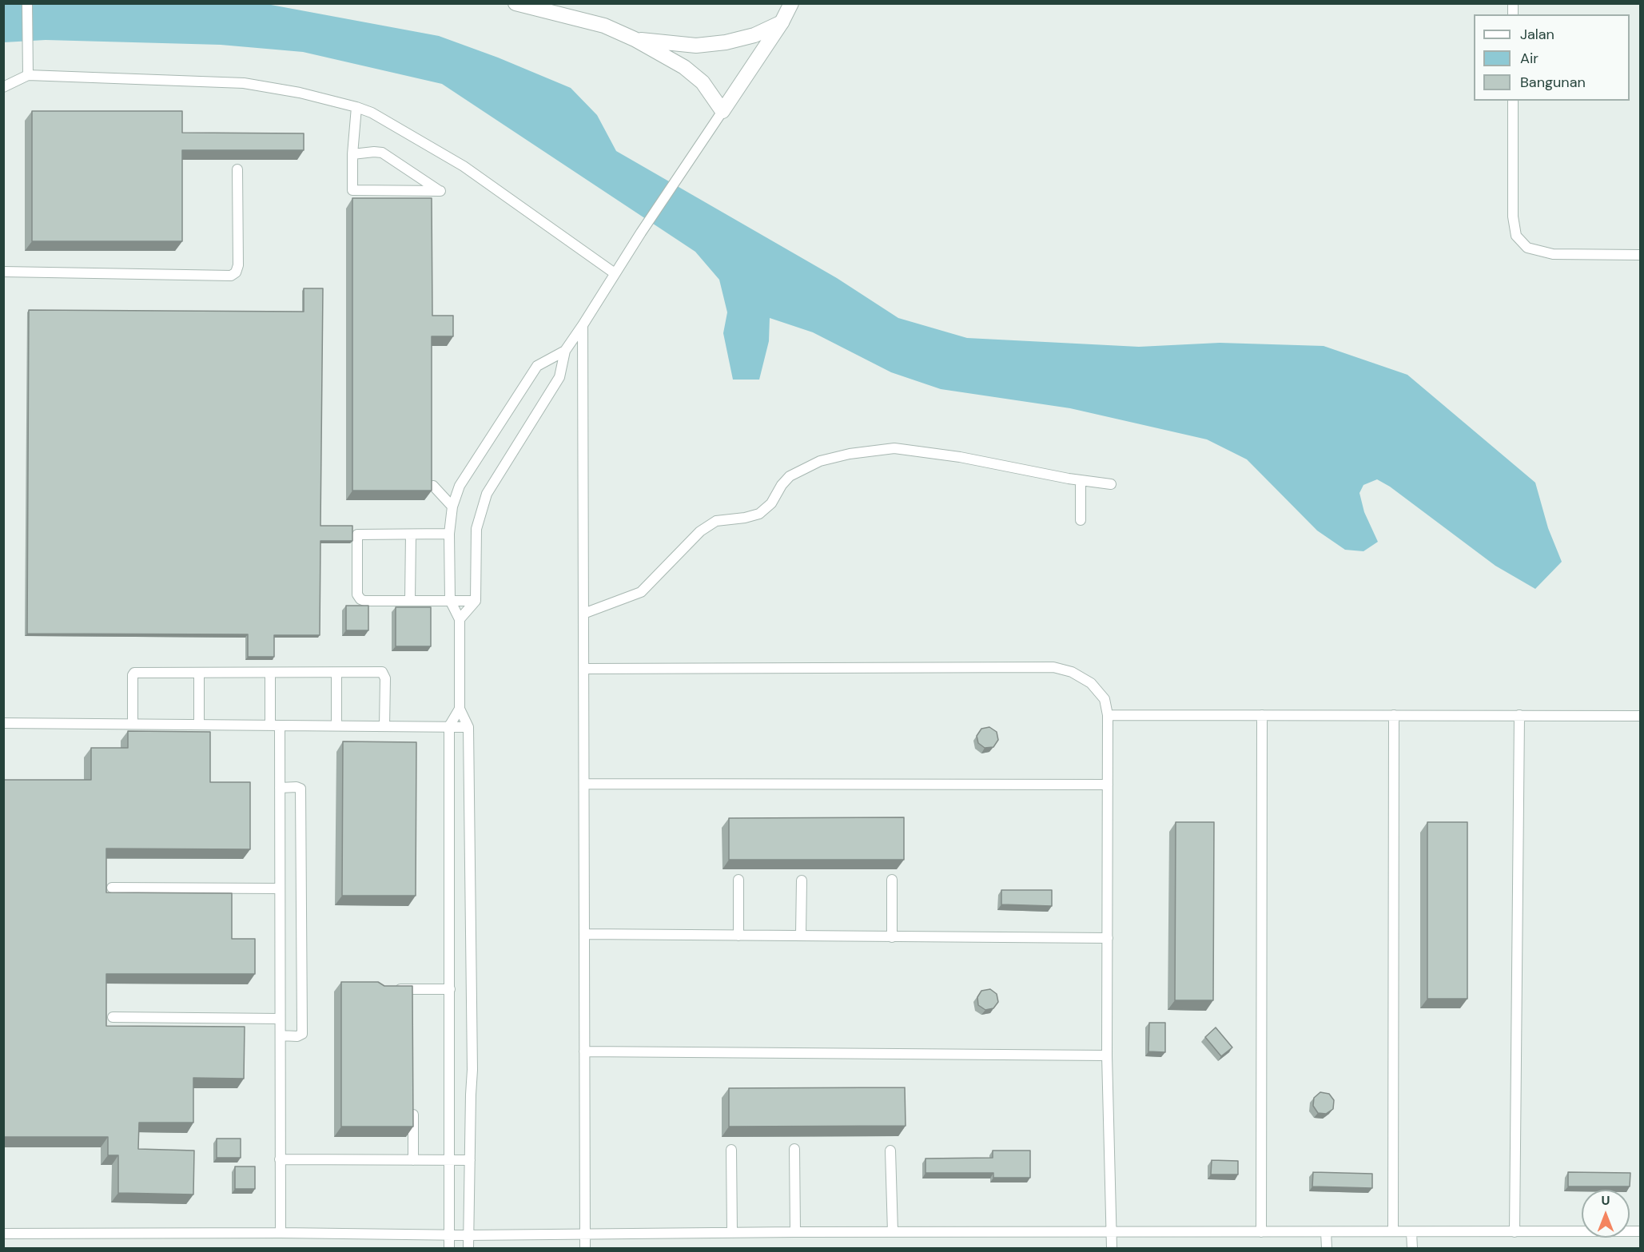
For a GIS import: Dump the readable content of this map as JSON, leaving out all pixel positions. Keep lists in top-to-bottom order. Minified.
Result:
{"legend":["Jalan","Air","Bangunan"],"north":"top"}
